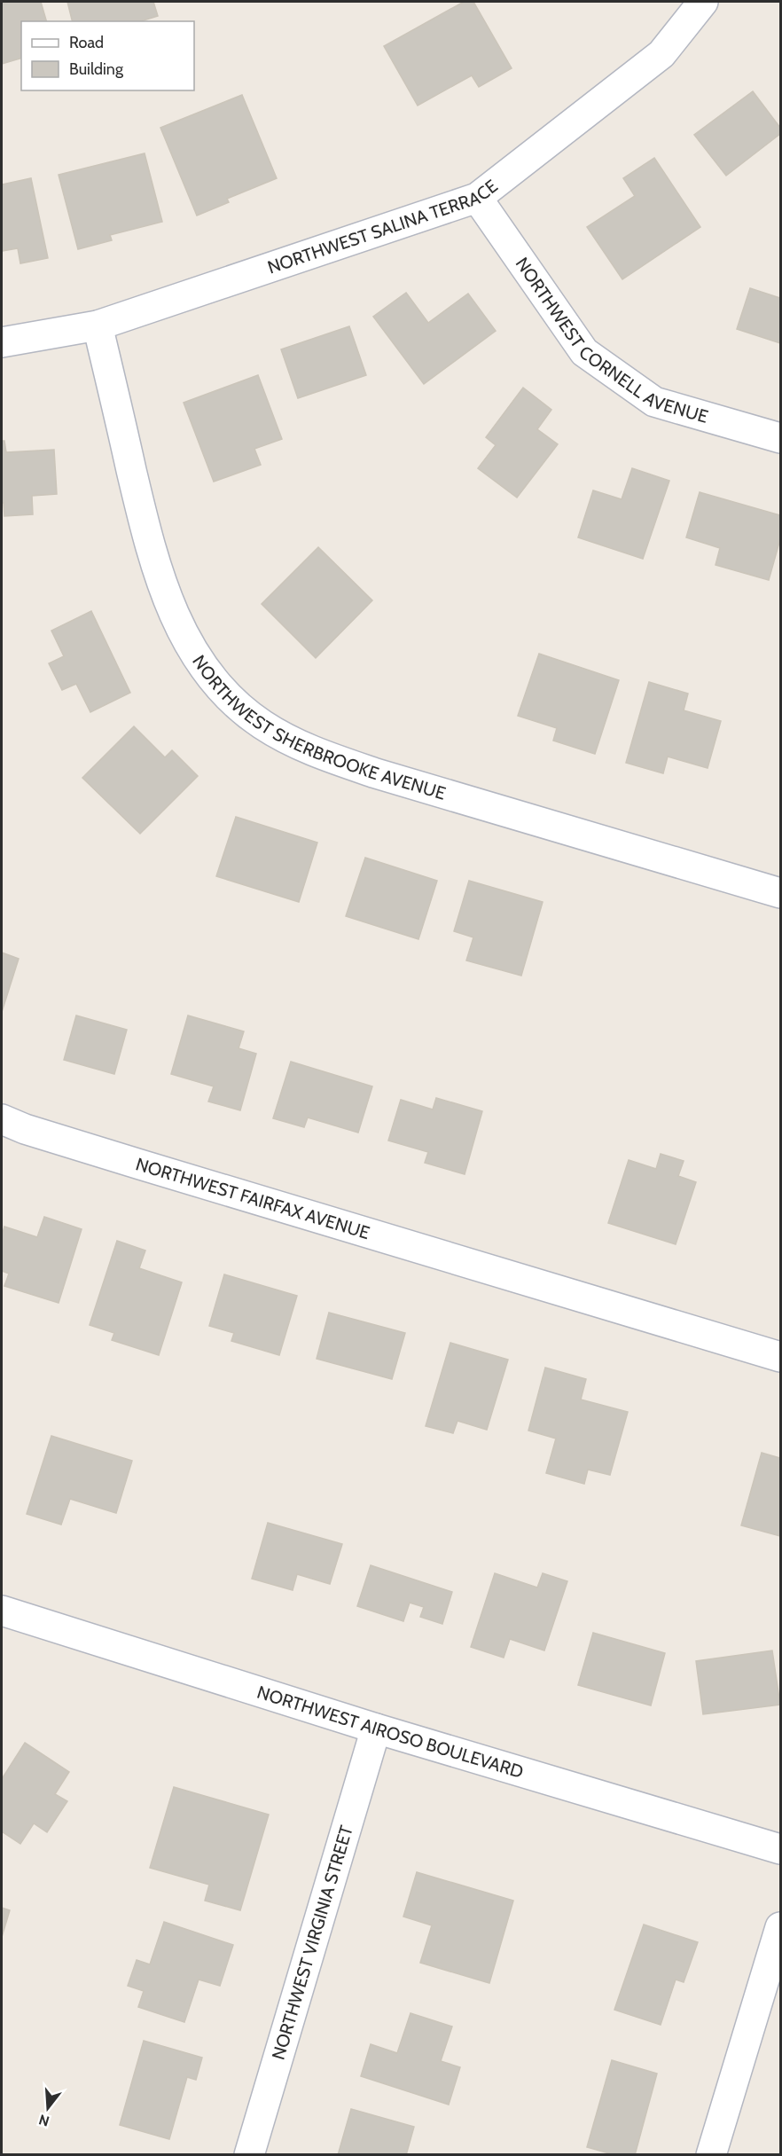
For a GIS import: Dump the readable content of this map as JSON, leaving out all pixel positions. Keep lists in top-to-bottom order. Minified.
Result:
{"streets":{"street":["NORTHWEST SALINA TERRACE","NORTHWEST CORNELL AVENUE","NORTHWEST SHERBROOKE AVENUE","NORTHWEST FAIRFAX AVENUE","NORTHWEST AIROSO BOULEVARD","NORTHWEST VIRGINIA STREET"]},"crossings":[["NORTHWEST SALINA TERRACE","NORTHWEST CORNELL AVENUE"],["NORTHWEST SALINA TERRACE","NORTHWEST SHERBROOKE AVENUE"],["NORTHWEST AIROSO BOULEVARD","NORTHWEST VIRGINIA STREET"]],"legend":["Road","Building"],"north":"bottom"}
